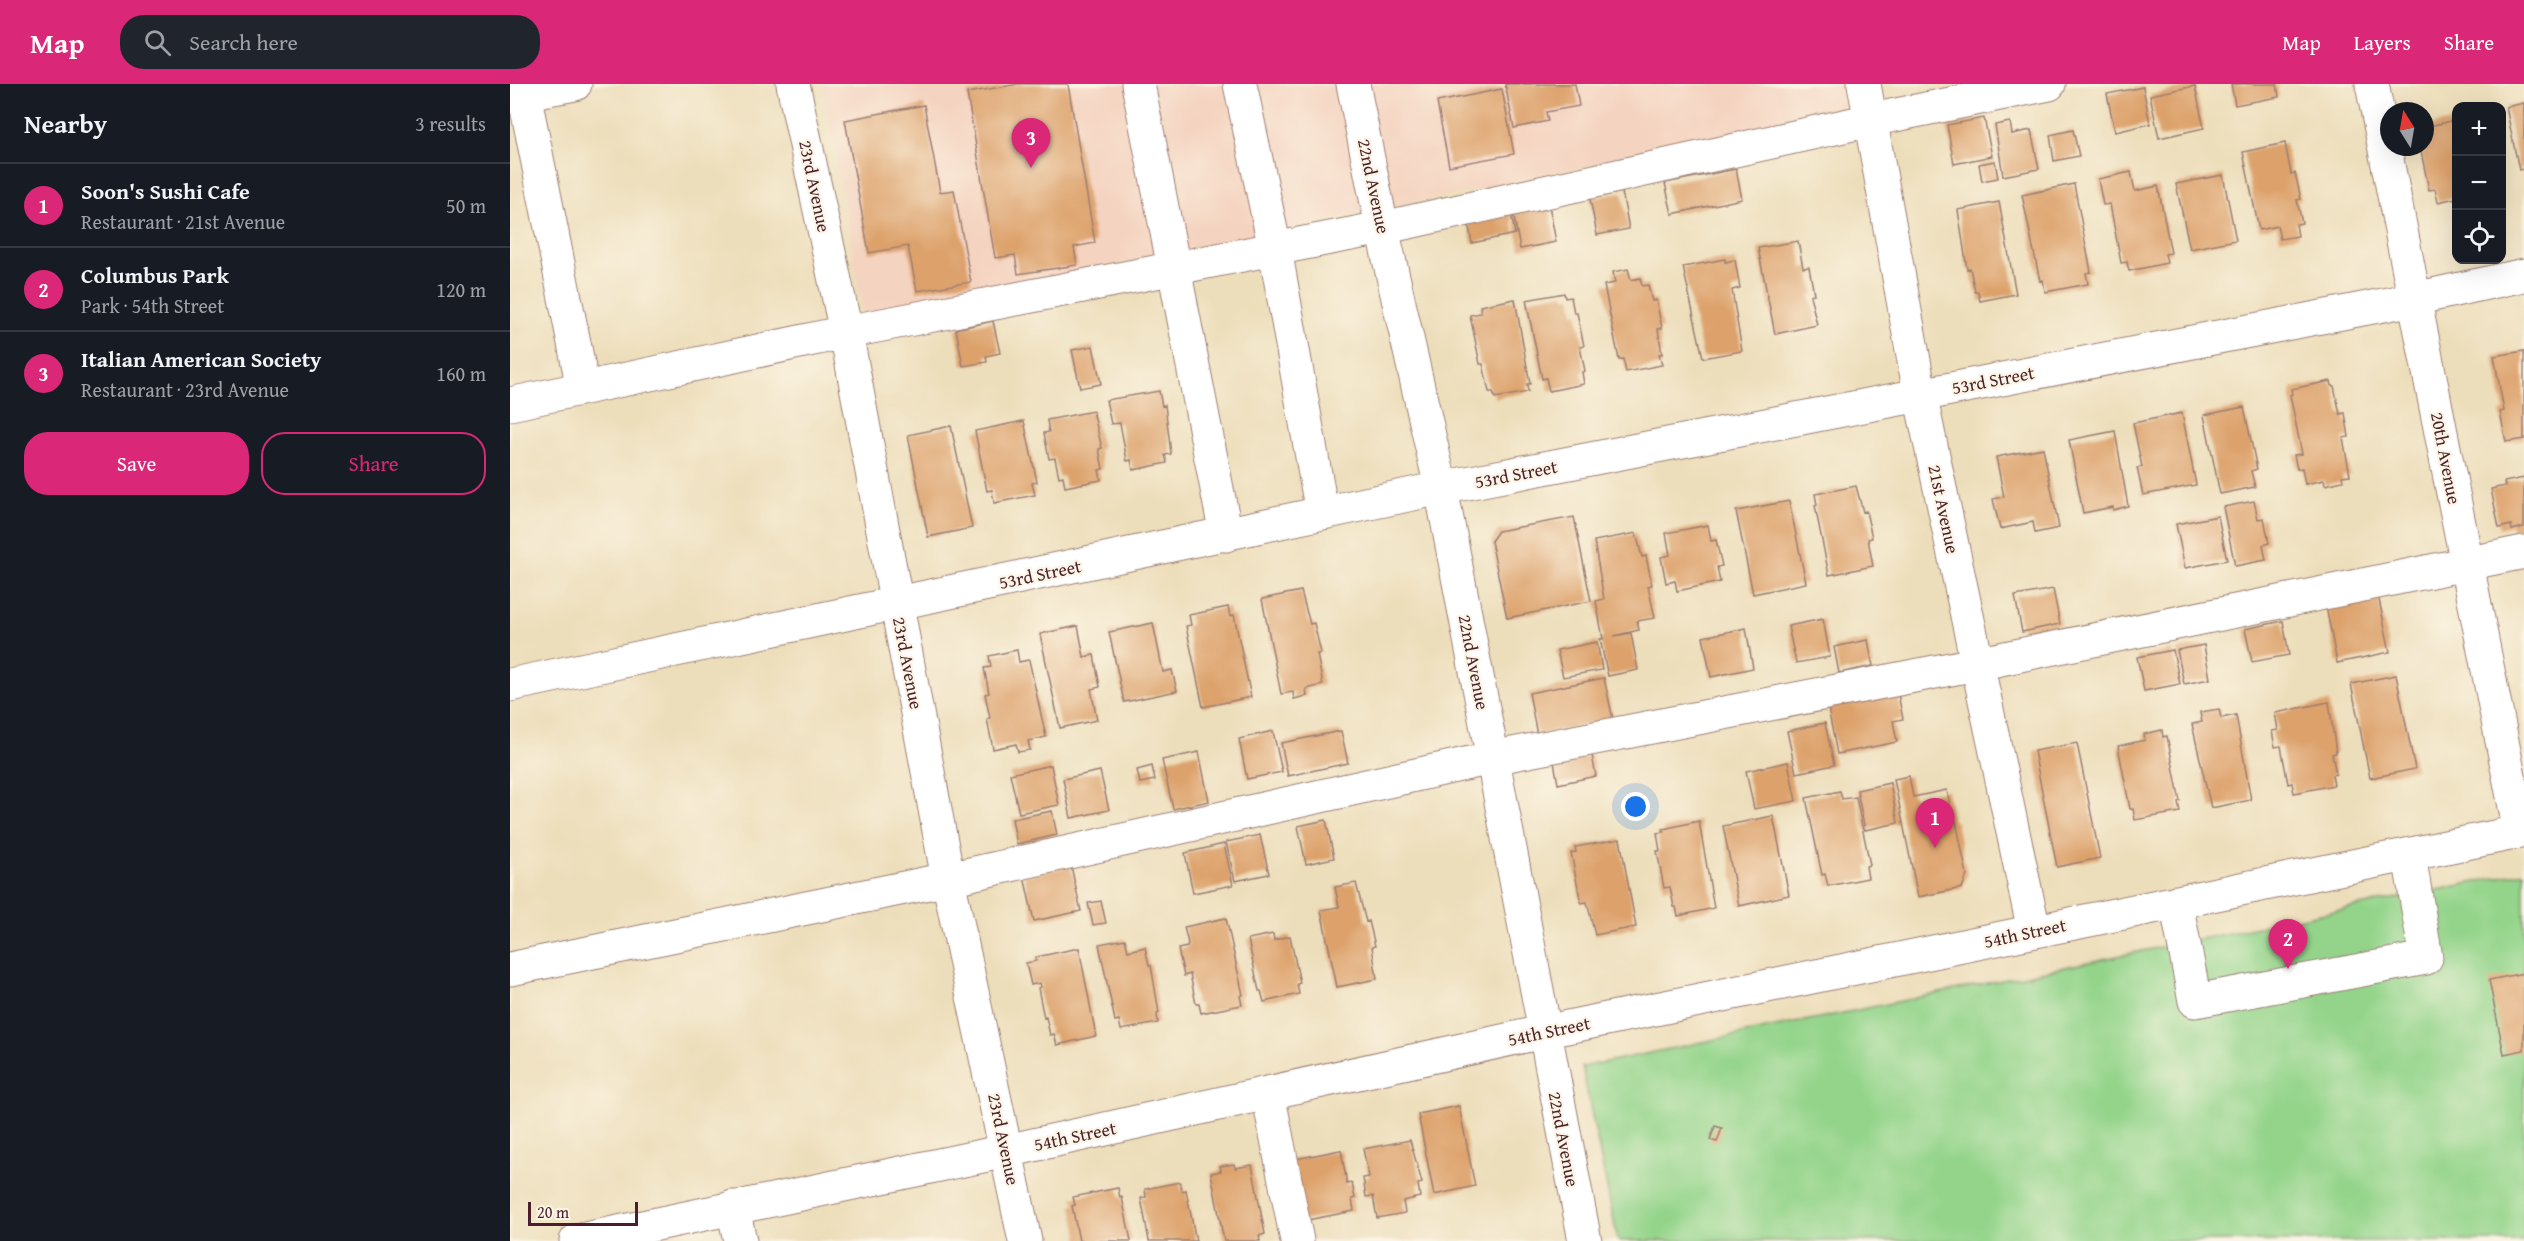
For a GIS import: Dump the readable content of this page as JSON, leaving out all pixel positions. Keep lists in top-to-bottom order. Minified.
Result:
{"streets":{"street":["23rd Avenue","22nd Avenue","53rd Street","20th Avenue","21st Avenue","54th Street"]},"crossings":[["23rd Avenue","53rd Street"],["23rd Avenue","54th Street"],["22nd Avenue","53rd Street"],["22nd Avenue","54th Street"],["53rd Street","20th Avenue"],["53rd Street","21st Avenue"],["20th Avenue","54th Street"],["21st Avenue","54th Street"]],"scale_bar":"20 m","north":"top","page":{"header":"Map","search":"Search here","nav":["Map","Layers","Share"],"heading":["Nearby","3 results"],"map_buttons":["+","−"],"pins":["3","1","2"],"list":[{"mark":"1","name":"Soon's Sushi Cafe","note":"Restaurant · 21st Avenue","value":"50 m"},{"mark":"2","name":"Columbus Park","note":"Park · 54th Street","value":"120 m"},{"mark":"3","name":"Italian American Society","note":"Restaurant · 23rd Avenue","value":"160 m"}],"buttons":["Save","Share"],"scale":"20 m"}}
